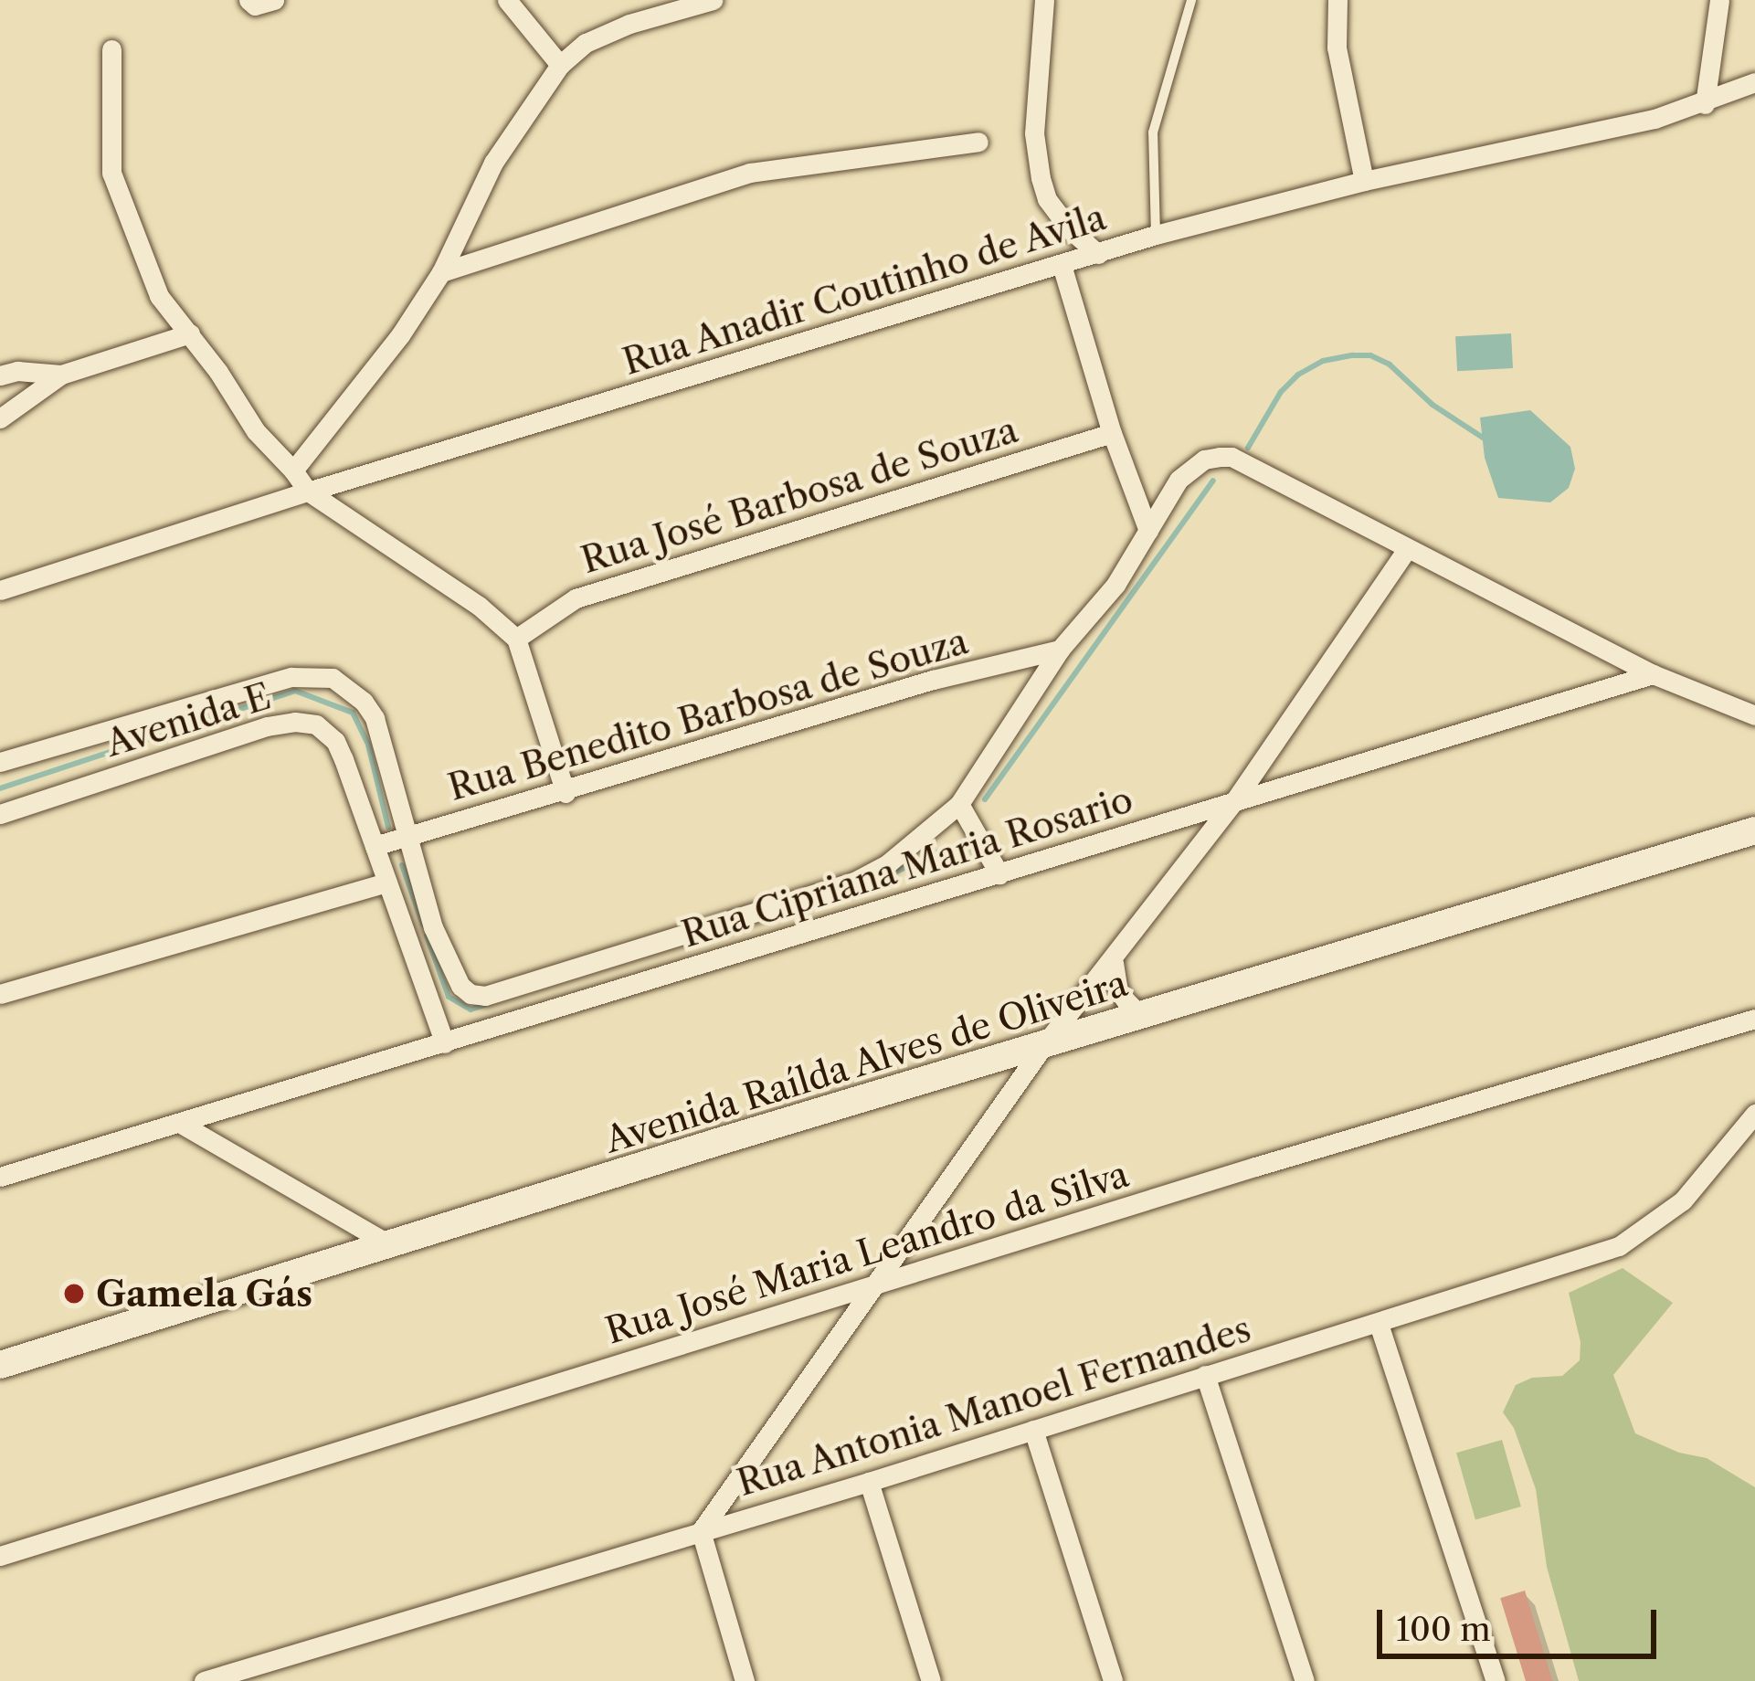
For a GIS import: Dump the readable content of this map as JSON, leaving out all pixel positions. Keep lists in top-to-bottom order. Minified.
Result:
{"streets":{"street":["Rua Anadir Coutinho de Avila","Rua José Barbosa de Souza","Rua Benedito Barbosa de Souza","Avenida E","Rua Cipriana Maria Rosario","Avenida Raílda Alves de Oliveira","Rua José Maria Leandro da Silva","Rua Antonia Manoel Fernandes"]},"crossings":[["Rua Benedito Barbosa de Souza","Avenida E"],["Avenida E","Rua Cipriana Maria Rosario"]],"places":["Gamela Gás"],"scale_bar":"100 m"}
